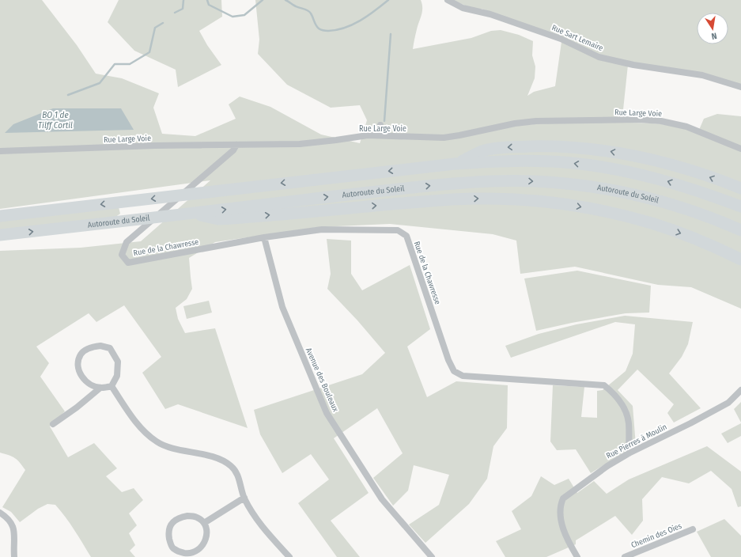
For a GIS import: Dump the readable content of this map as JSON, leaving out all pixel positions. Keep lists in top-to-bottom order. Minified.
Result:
{"streets":{"highway":["Autoroute du Soleil"],"street":["Rue Sart Lemaire","Rue Large Voie","Rue de la Chawresse","Avenue des Bouleaux","Rue Pierres à Moulin","Chemin des Oies"]},"crossings":[["Rue Large Voie","Rue de la Chawresse"],["Rue de la Chawresse","Avenue des Bouleaux"],["Rue de la Chawresse","Rue Pierres à Moulin"]],"water":["BO 1 de Tilff Cortil"],"north":"bottom"}
